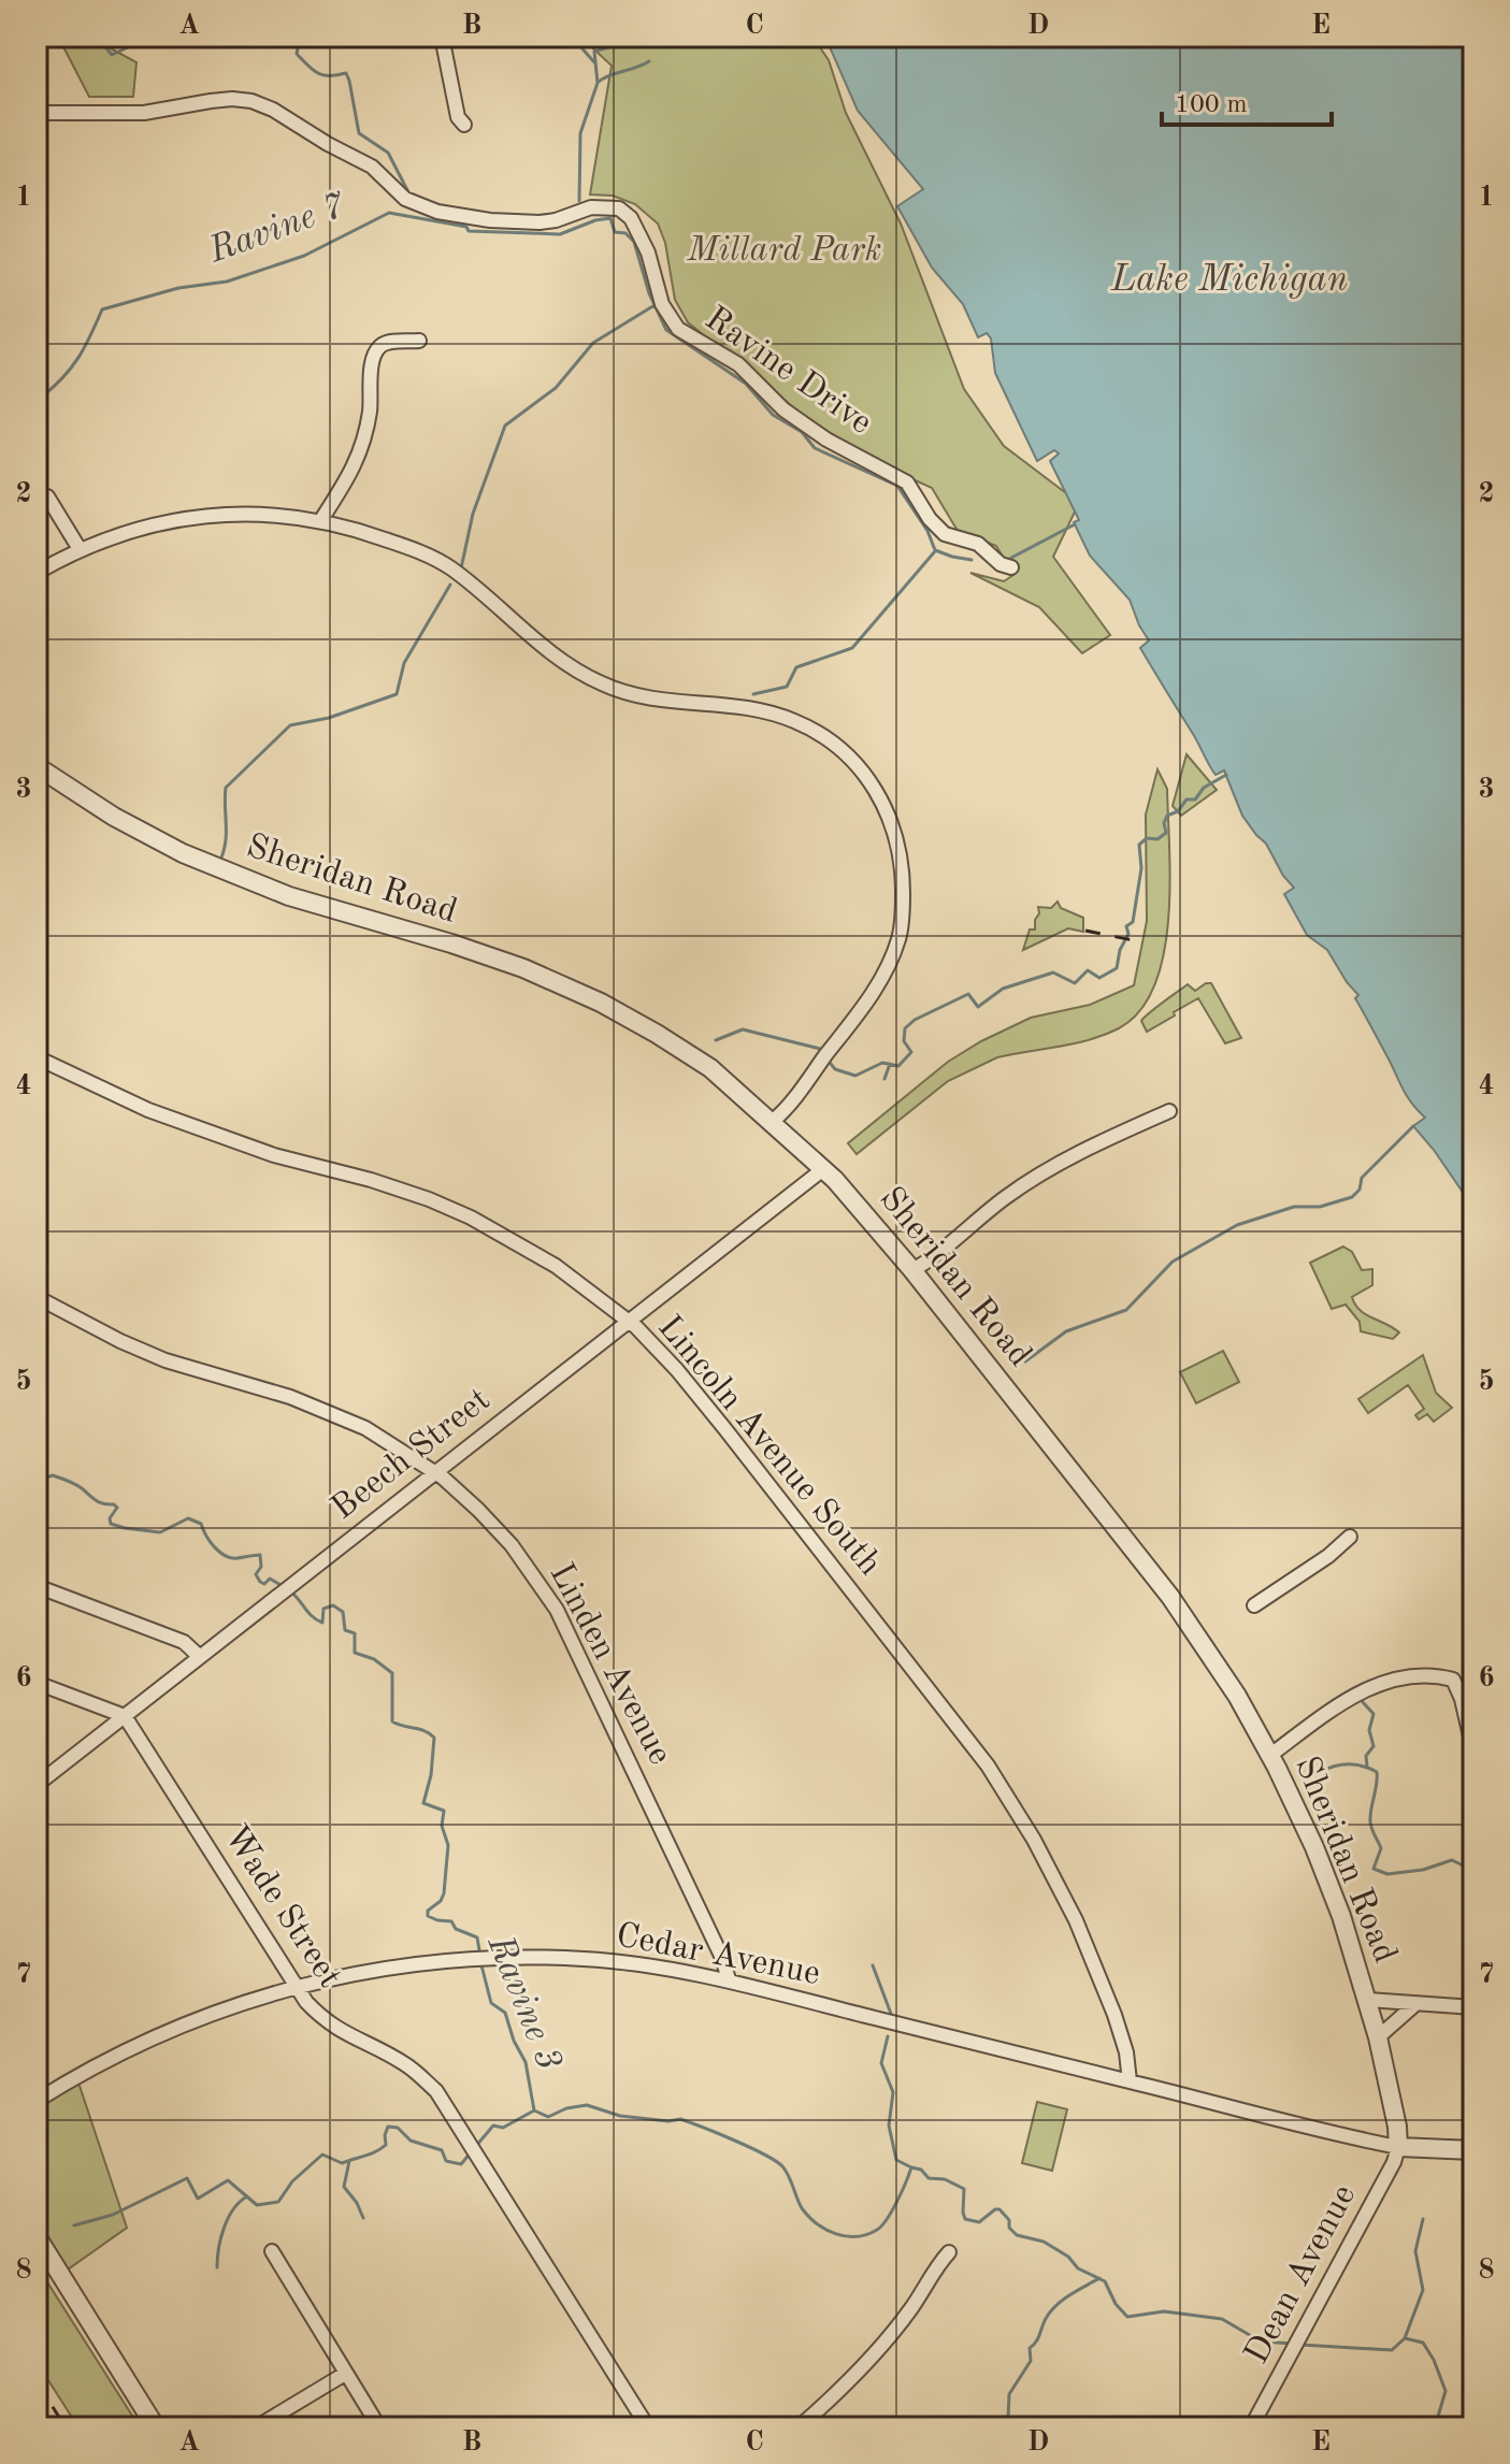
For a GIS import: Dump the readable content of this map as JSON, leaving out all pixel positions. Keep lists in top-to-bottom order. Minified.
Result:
{"streets":{"street":["Ravine Drive","Sheridan Road","Lincoln Avenue South","Beech Street","Linden Avenue","Wade Street","Cedar Avenue","Dean Avenue"]},"crossings":[["Sheridan Road","Beech Street"],["Sheridan Road","Cedar Avenue"],["Sheridan Road","Dean Avenue"],["Lincoln Avenue South","Beech Street"],["Lincoln Avenue South","Cedar Avenue"],["Beech Street","Linden Avenue"],["Beech Street","Wade Street"],["Linden Avenue","Cedar Avenue"],["Wade Street","Cedar Avenue"],["Cedar Avenue","Dean Avenue"]],"water":["Ravine 7","Lake Michigan","Ravine 3"],"parks":["Millard Park"],"scale_bar":"100 m","grid":{"columns":["A","B","C","D","E"],"rows":["1","2","3","4","5","6","7","8"]}}
